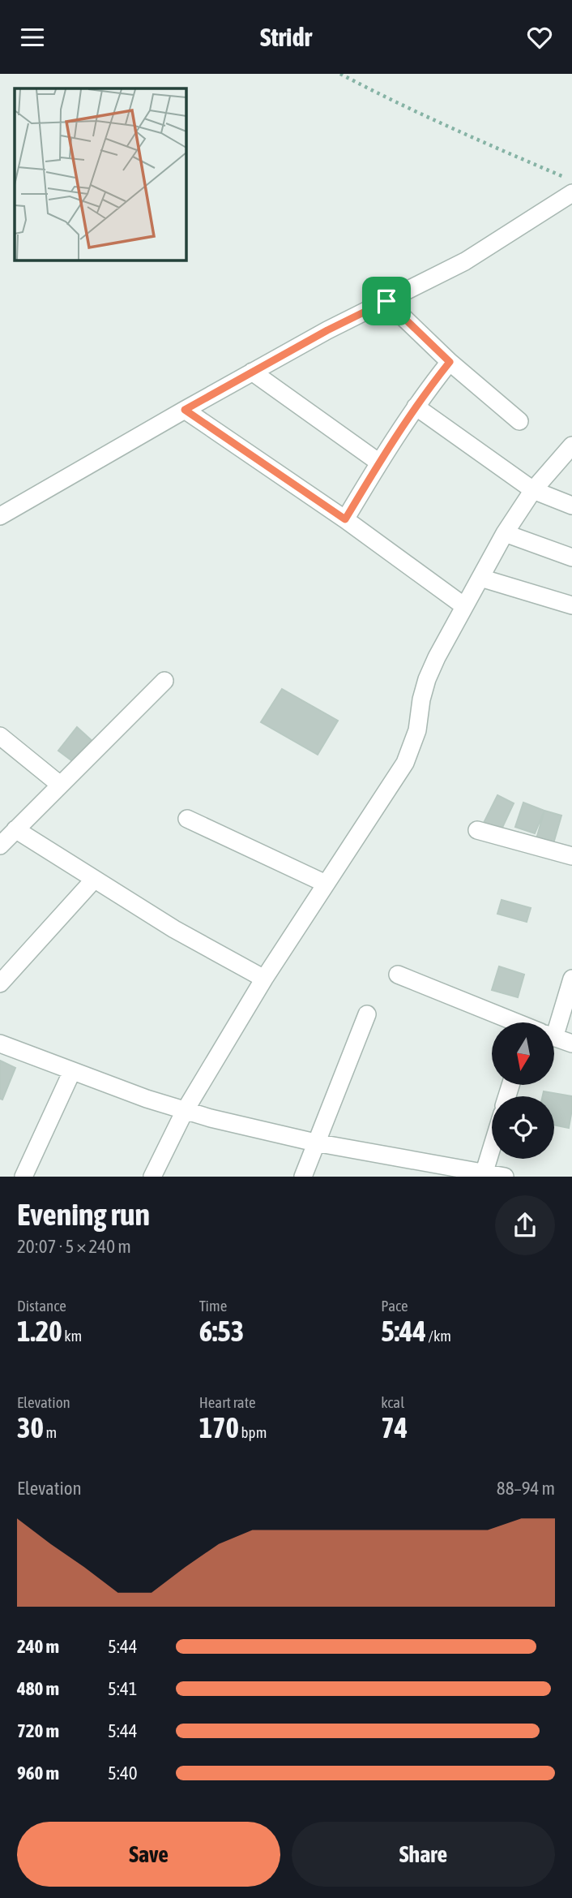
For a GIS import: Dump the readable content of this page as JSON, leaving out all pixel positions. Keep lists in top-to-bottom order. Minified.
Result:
{"north":"bottom","page":{"header":"Stridr","heading":["Evening run","20:07 · 5 × 240 m"],"stats":[["Distance","1.20 km"],["Time","6:53"],["Pace","5:44 /km"],["Elevation","30 m"],["Heart rate","170 bpm"],["kcal","74"]],"chart":["Elevation","88–94 m"],"list":[{"name":"240 m","note":"5:44"},{"name":"480 m","note":"5:41"},{"name":"720 m","note":"5:44"},{"name":"960 m","note":"5:40"}],"buttons":["Save","Share"]}}
